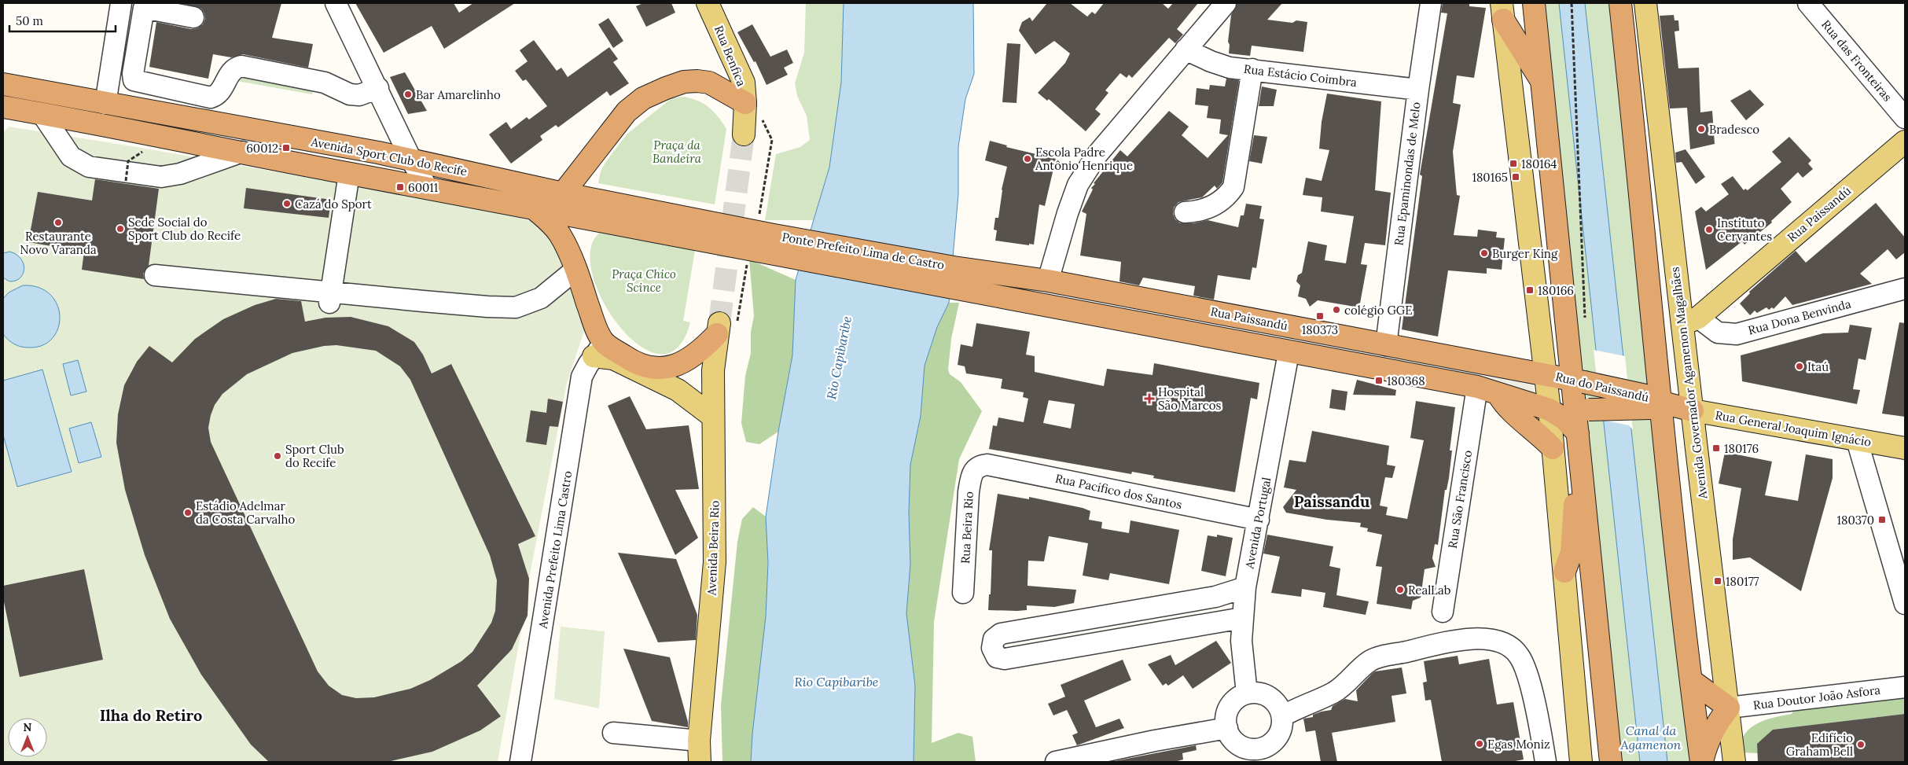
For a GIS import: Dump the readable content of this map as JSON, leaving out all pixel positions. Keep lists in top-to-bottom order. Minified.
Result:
{"streets":{"highway":["Avenida Sport Club do Recife","Rua Paissandú","Ponte Prefeito Lima de Castro","Rua do Paissandú","Rua General Joaquim Ignácio"],"main road":["Rua Benfica","Avenida Governador Agamenon Magalhães","Avenida Beira Rio"],"street":["Rua das Fronteiras","Rua Estácio Coimbra","Rua Epaminondas de Melo","Rua Dona Benvinda","Rua Pacífico dos Santos","Rua São Francisco","Avenida Portugal","Rua Beira Rio","Avenida Prefeito Lima Castro","Rua Doutor João Asfora"]},"crossings":[["Rua Estácio Coimbra","Rua Epaminondas de Melo"],["Avenida Sport Club do Recife","Ponte Prefeito Lima de Castro"],["Rua Epaminondas de Melo","Rua Paissandú"],["Rua Paissandú","Ponte Prefeito Lima de Castro"],["Rua Paissandú","Rua Dona Benvinda"],["Rua Paissandú","Avenida Governador Agamenon Magalhães"],["Rua Paissandú","Rua do Paissandú"],["Ponte Prefeito Lima de Castro","Avenida Portugal"],["Rua Dona Benvinda","Avenida Governador Agamenon Magalhães"],["Avenida Governador Agamenon Magalhães","Rua General Joaquim Ignácio"],["Avenida Governador Agamenon Magalhães","Rua Doutor João Asfora"],["Rua do Paissandú","Rua General Joaquim Ignácio"],["Rua Pacífico dos Santos","Avenida Portugal"],["Rua Pacífico dos Santos","Rua Beira Rio"]],"districts":["Paissandu","Ilha do Retiro"],"water":["Rio Capibaribe","Canal da Agamenon"],"parks":["Praça da Bandeira","Praça Chico Scince"],"places":{"other":["Bar Amarelinho","Bradesco","Escola Padre Antônio Henrique","Cazá do Sport","Restaurante Novo Varanda","Sede Social do Sport Club do Recife","Instituto Cervantes","Burger King","colégio GGE","Itaú","Sport Club do Recife","Estádio Adelmar da Costa Carvalho","RealLab","Egas Moniz","Edifício Graham Bell"],"transit":["60012","180164","180165","60011","180166","180373","180368","180176","180370","180177"],"health":["Hospital São Marcos"]},"scale_bar":"50 m","north":"top"}
